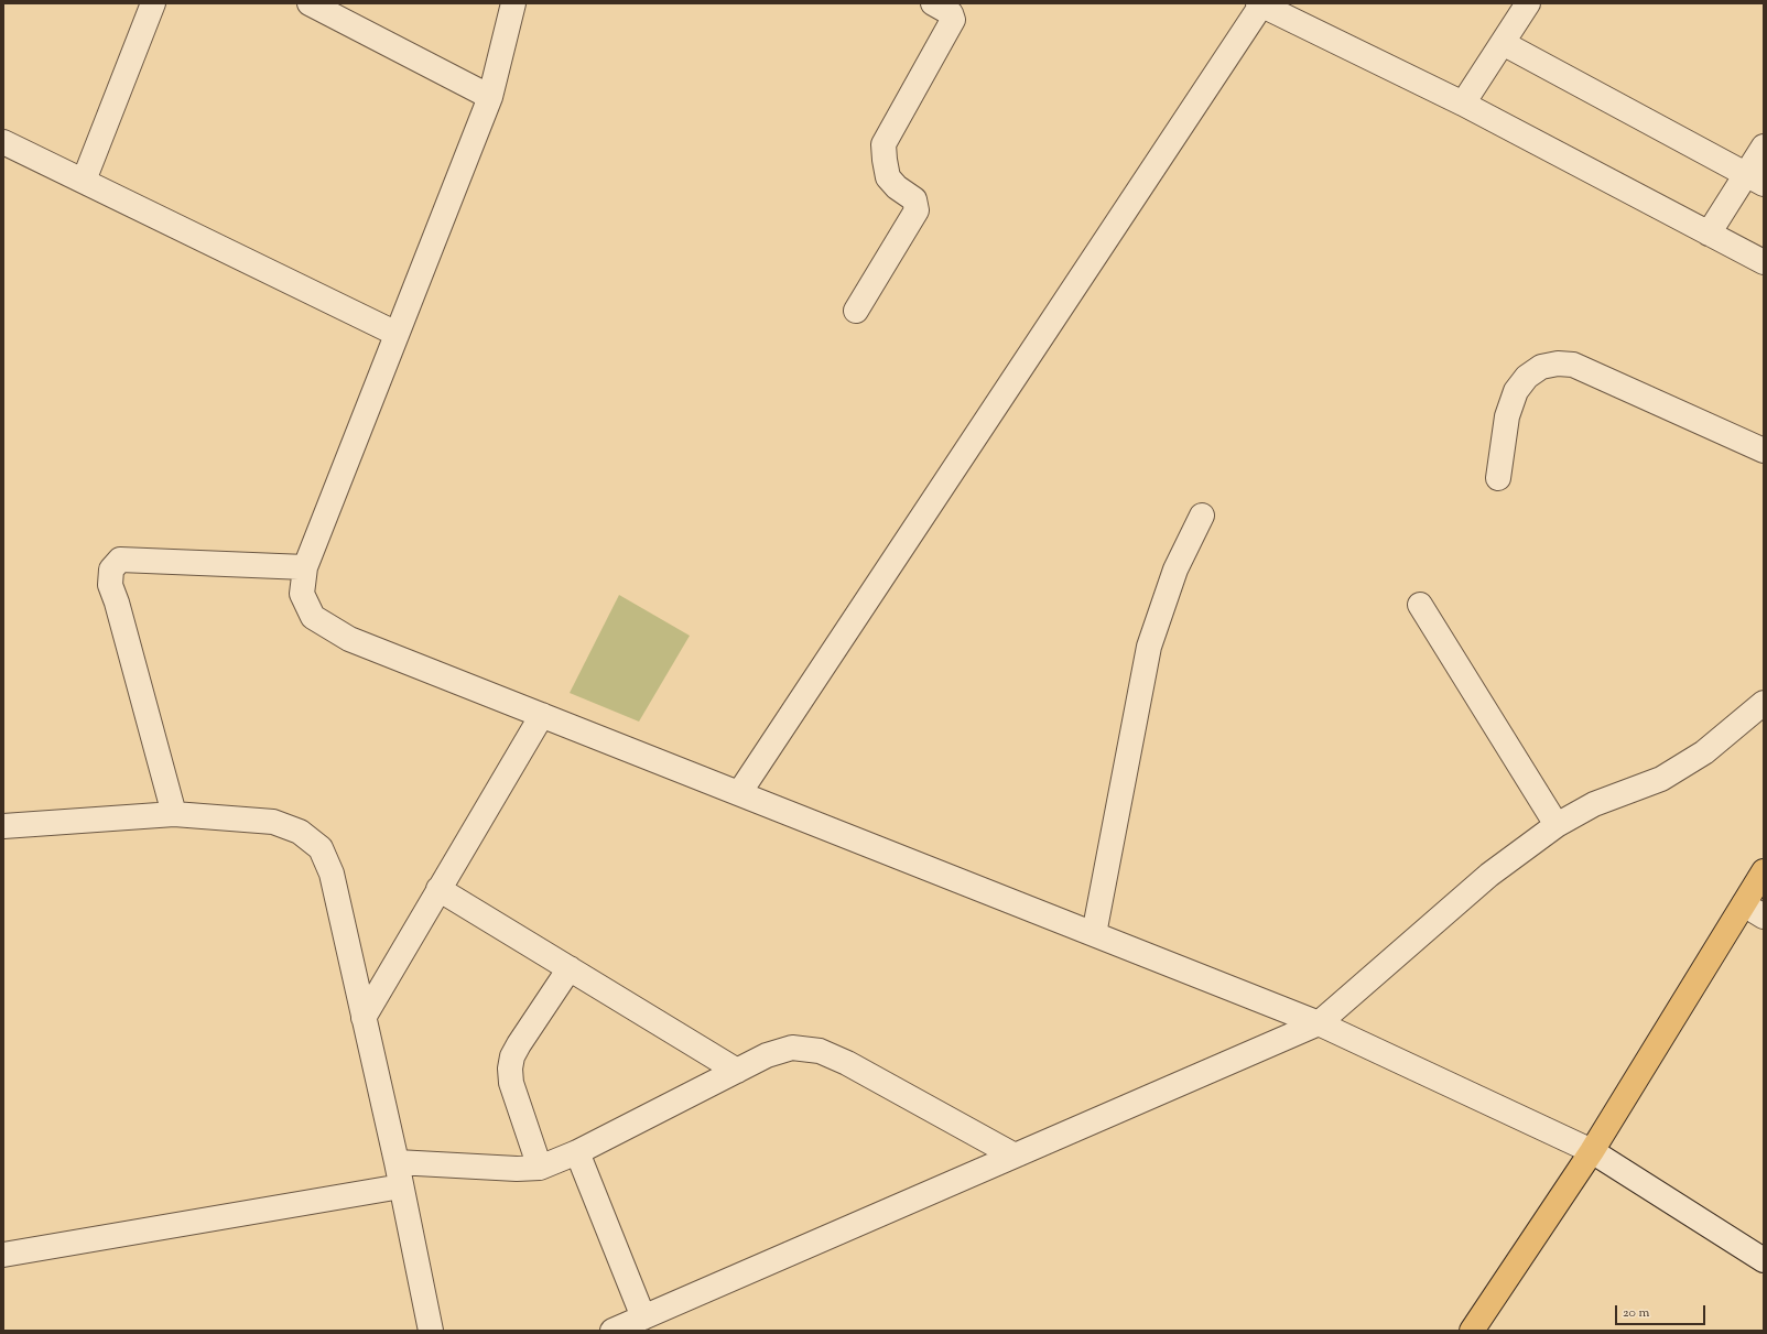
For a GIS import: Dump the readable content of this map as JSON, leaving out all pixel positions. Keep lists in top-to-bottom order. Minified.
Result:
{"scale_bar":"20 m"}
